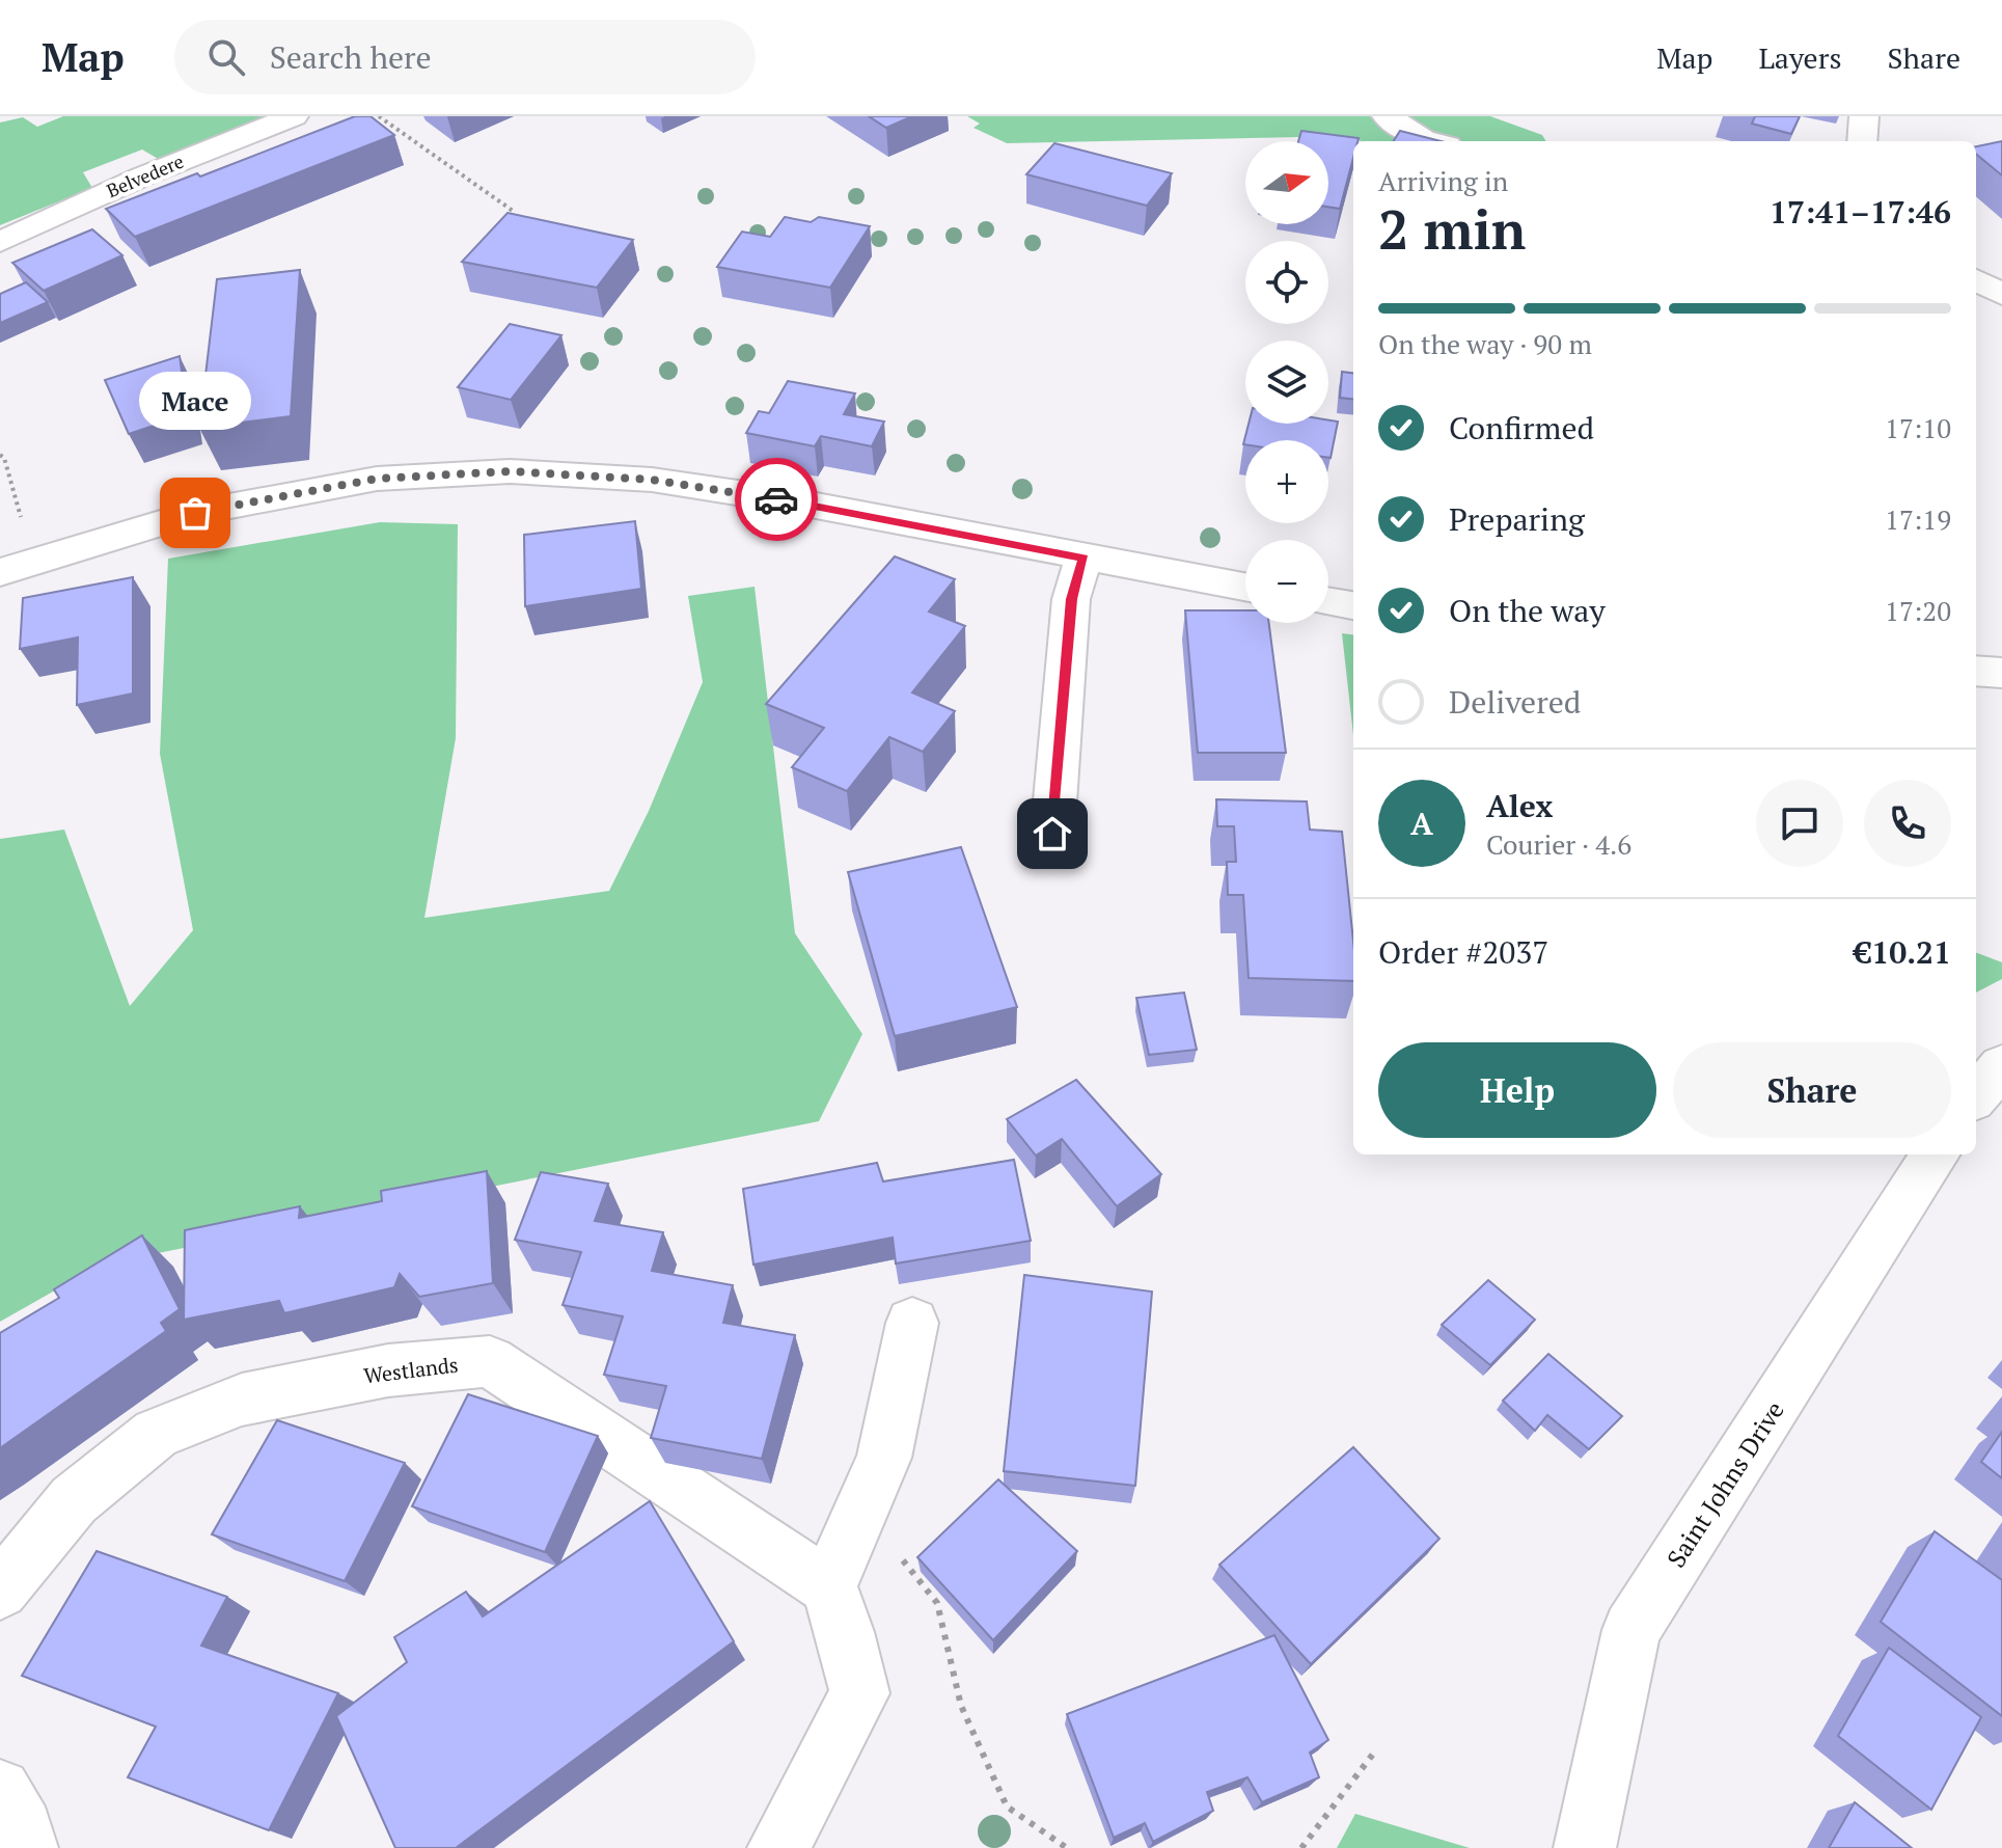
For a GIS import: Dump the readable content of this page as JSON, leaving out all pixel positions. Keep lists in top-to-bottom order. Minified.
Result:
{"streets":{"street":["Belvedere","Westlands","Saint Johns Drive"]},"places":["Mace"],"north":"right","page":{"header":"Map","search":"Search here","nav":["Map","Layers","Share"],"map_buttons":["+","−"],"heading":["2 min","Arriving in","17:41–17:46"],"panel":["Alex","Courier · 4.6","Order #2037","€10.21"],"bar":"On the way · 90 m","bubble":"Mace","list":[["Confirmed","17:10"],["Preparing","17:19"],["On the way","17:20"],"Delivered"],"round":"A","buttons":["Help","Share"]}}
